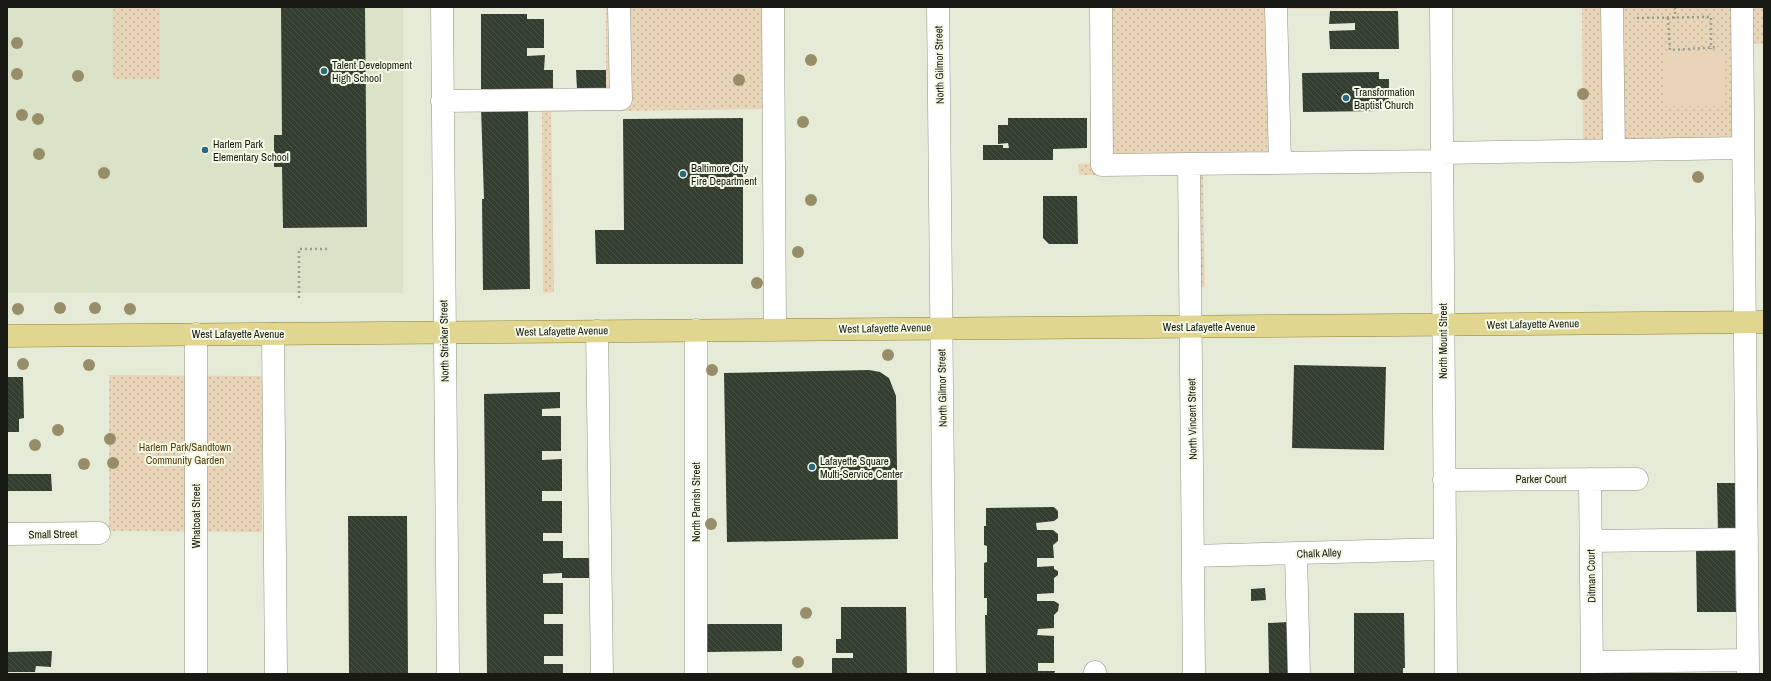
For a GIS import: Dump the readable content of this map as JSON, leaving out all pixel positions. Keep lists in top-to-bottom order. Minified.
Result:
{"streets":{"main road":["West Lafayette Avenue"],"street":["North Gilmor Street","North Stricker Street","North Mount Street","North Vincent Street","Parker Court","North Parrish Street","Whatcoat Street","Small Street","Chalk Alley","Ditman Court"]},"crossings":[["North Gilmor Street","West Lafayette Avenue"],["West Lafayette Avenue","North Stricker Street"],["West Lafayette Avenue","North Mount Street"],["West Lafayette Avenue","North Vincent Street"],["West Lafayette Avenue","North Parrish Street"],["West Lafayette Avenue","Whatcoat Street"],["North Mount Street","Parker Court"],["North Mount Street","Chalk Alley"],["North Vincent Street","Chalk Alley"],["Parker Court","Ditman Court"]],"parks":["Harlem Park/Sandtown Community Garden"],"places":["Talent Development High School","Transformation Baptist Church","Harlem Park Elementary School","Baltimore City Fire Department","Lafayette Square Multi-Service Center"]}
